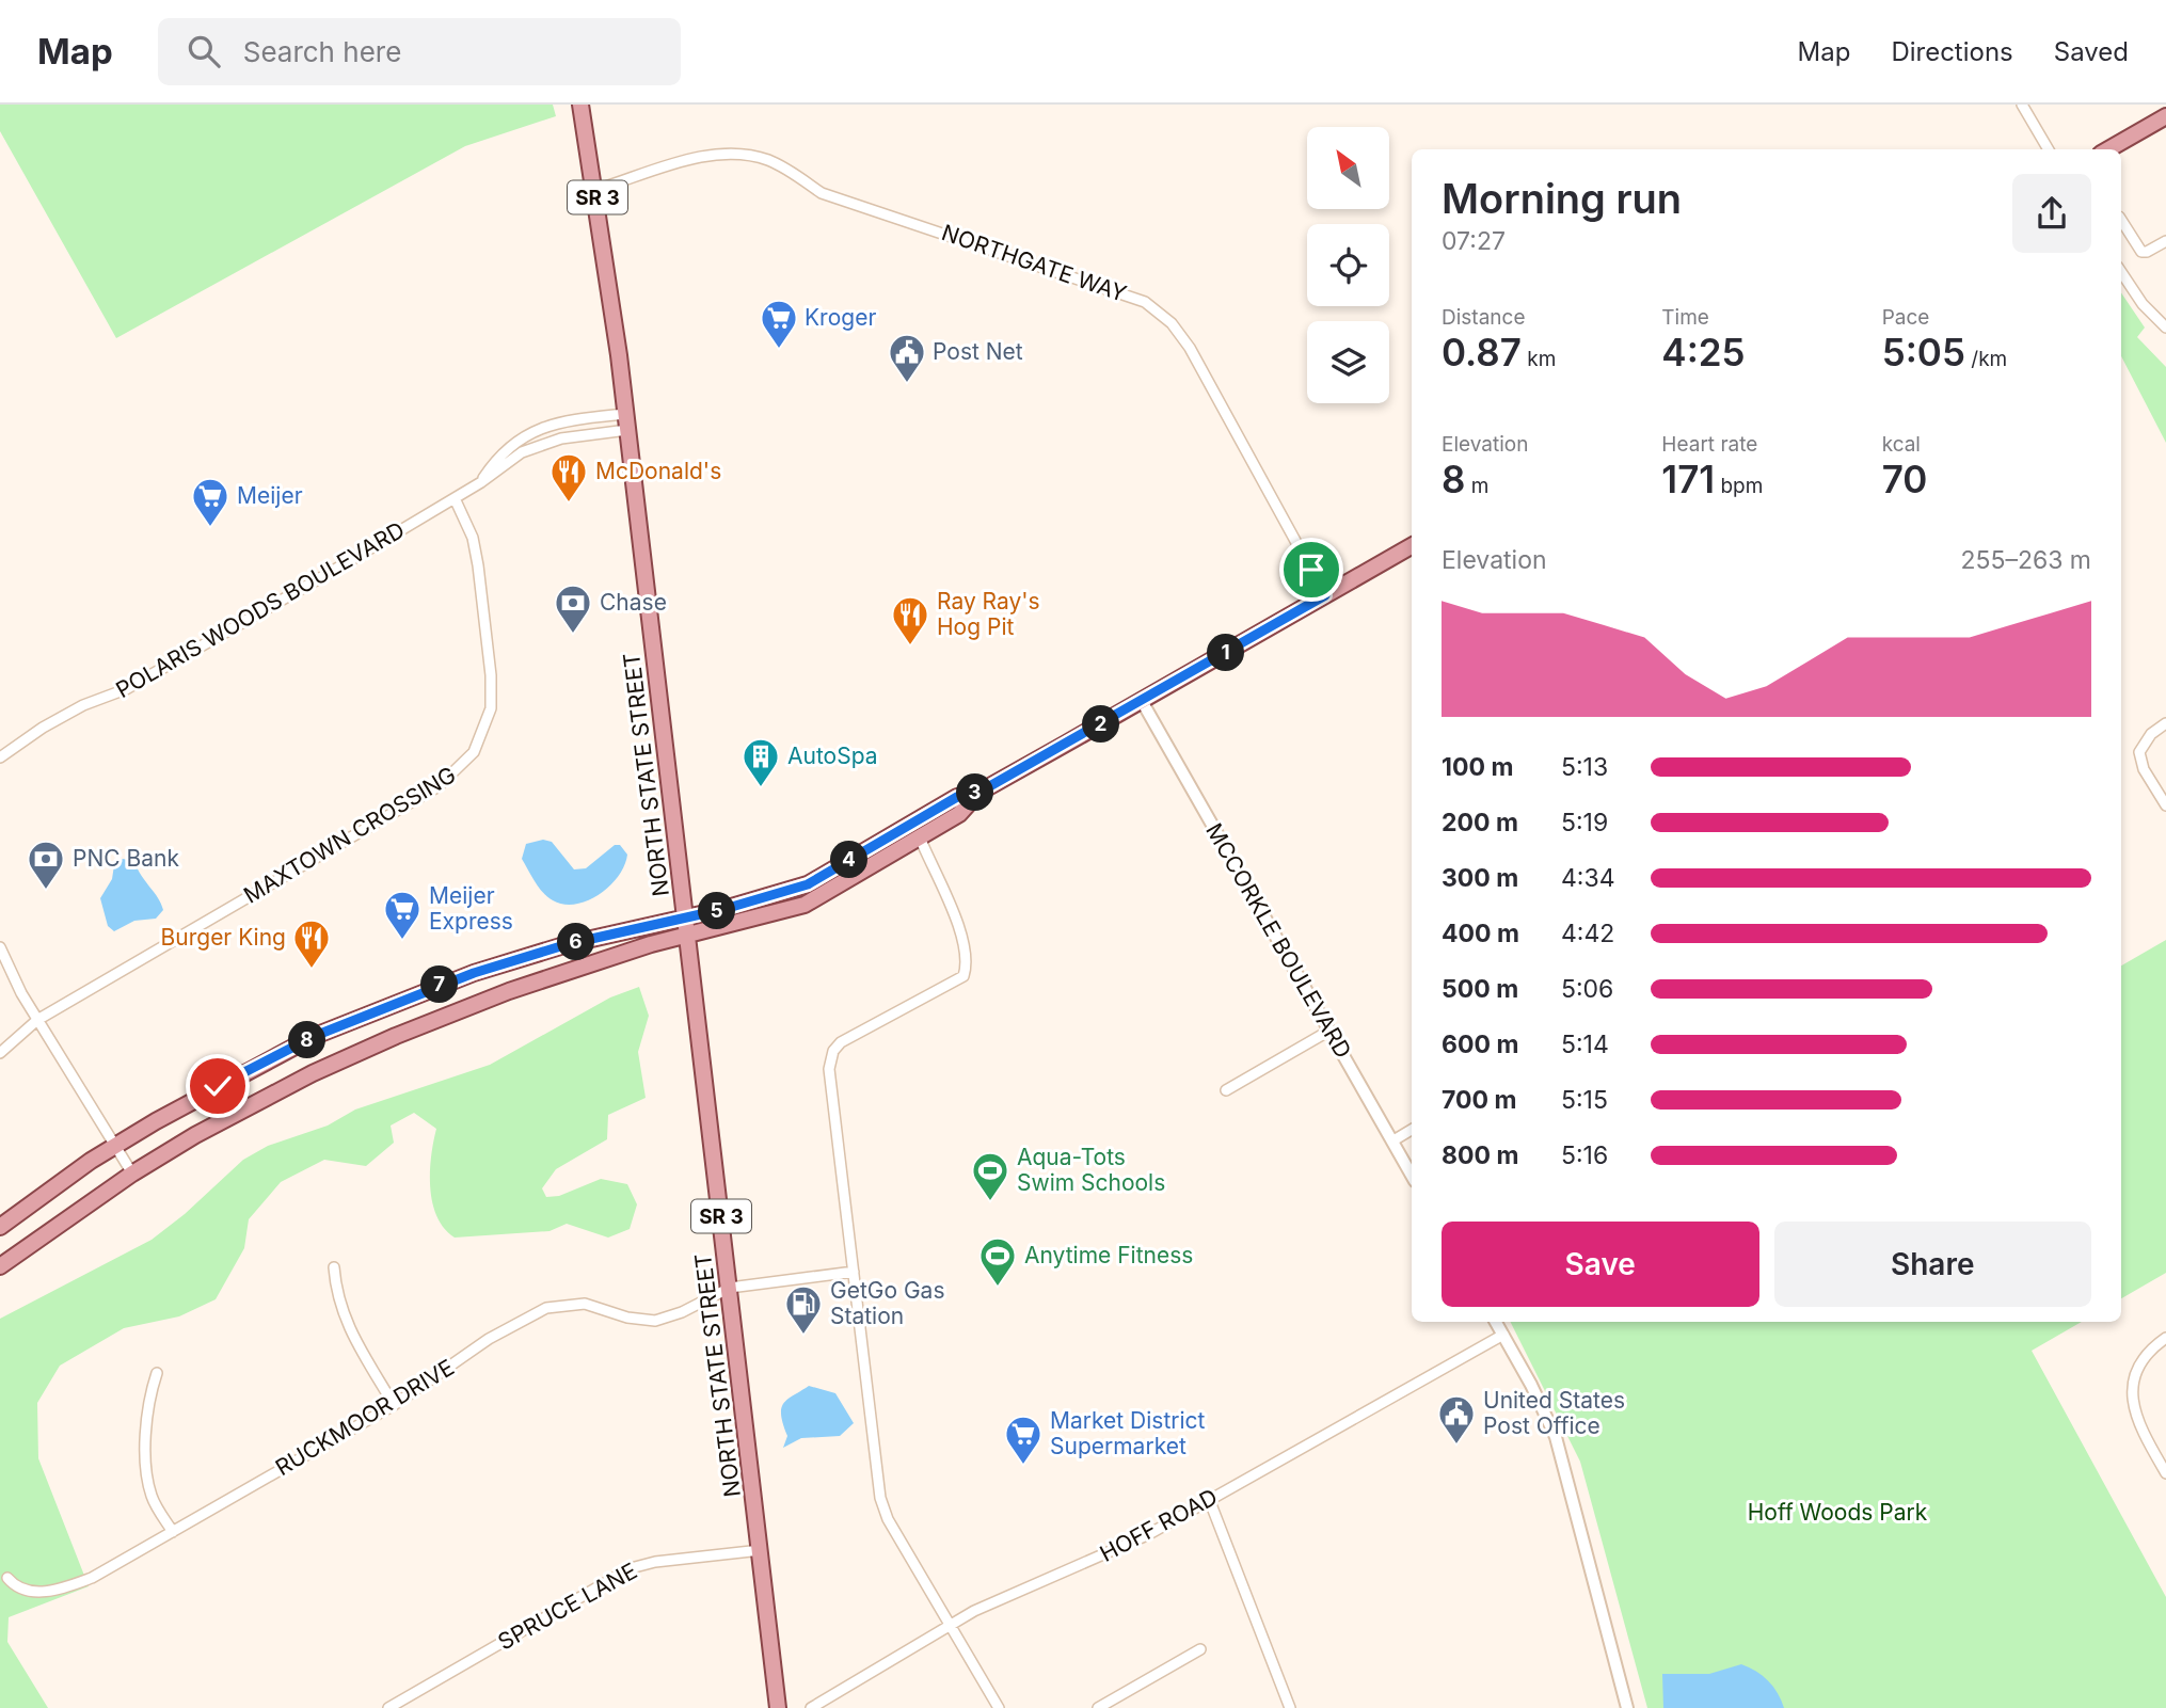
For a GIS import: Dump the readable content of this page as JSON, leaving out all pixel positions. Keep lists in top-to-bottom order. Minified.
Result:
{"streets":{"main road":["SR 3","NORTH STATE STREET"],"street":["NORTHGATE WAY","POLARIS WOODS BOULEVARD","MAXTOWN CROSSING","MCCORKLE BOULEVARD","RUCKMOOR DRIVE","HOFF ROAD","SPRUCE LANE"]},"crossings":[["NORTHGATE WAY","NORTH STATE STREET"],["POLARIS WOODS BOULEVARD","NORTH STATE STREET"],["POLARIS WOODS BOULEVARD","MAXTOWN CROSSING"],["NORTH STATE STREET","RUCKMOOR DRIVE"],["NORTH STATE STREET","SPRUCE LANE"]],"parks":["Hoff Woods Park"],"places":{"supermarket":["Kroger","Meijer","Meijer Express","Market District Supermarket"],"public building":["Post Net","United States Post Office"],"restaurant":["McDonald's","Ray Ray's Hog Pit","Burger King"],"bank":["Chase","PNC Bank"],"building":["AutoSpa"],"sports":["Aqua-Tots Swim Schools","Anytime Fitness"],"fuel station":["GetGo Gas Station"]},"north":"top left","page":{"header":"Map","search":"Search here","nav":["Map","Directions","Saved"],"heading":["Morning run","07:27"],"stats":[["Distance","0.87 km"],["Time","4:25"],["Pace","5:05 /km"],["Elevation","8 m"],["Heart rate","171 bpm"],["kcal","70"]],"chart":["Elevation","255–263 m"],"pins":["1","2","3","4","5","6","7","8"],"list":[{"name":"100 m","note":"5:13"},{"name":"200 m","note":"5:19"},{"name":"300 m","note":"4:34"},{"name":"400 m","note":"4:42"},{"name":"500 m","note":"5:06"},{"name":"600 m","note":"5:14"},{"name":"700 m","note":"5:15"},{"name":"800 m","note":"5:16"}],"buttons":["Save","Share"]}}
